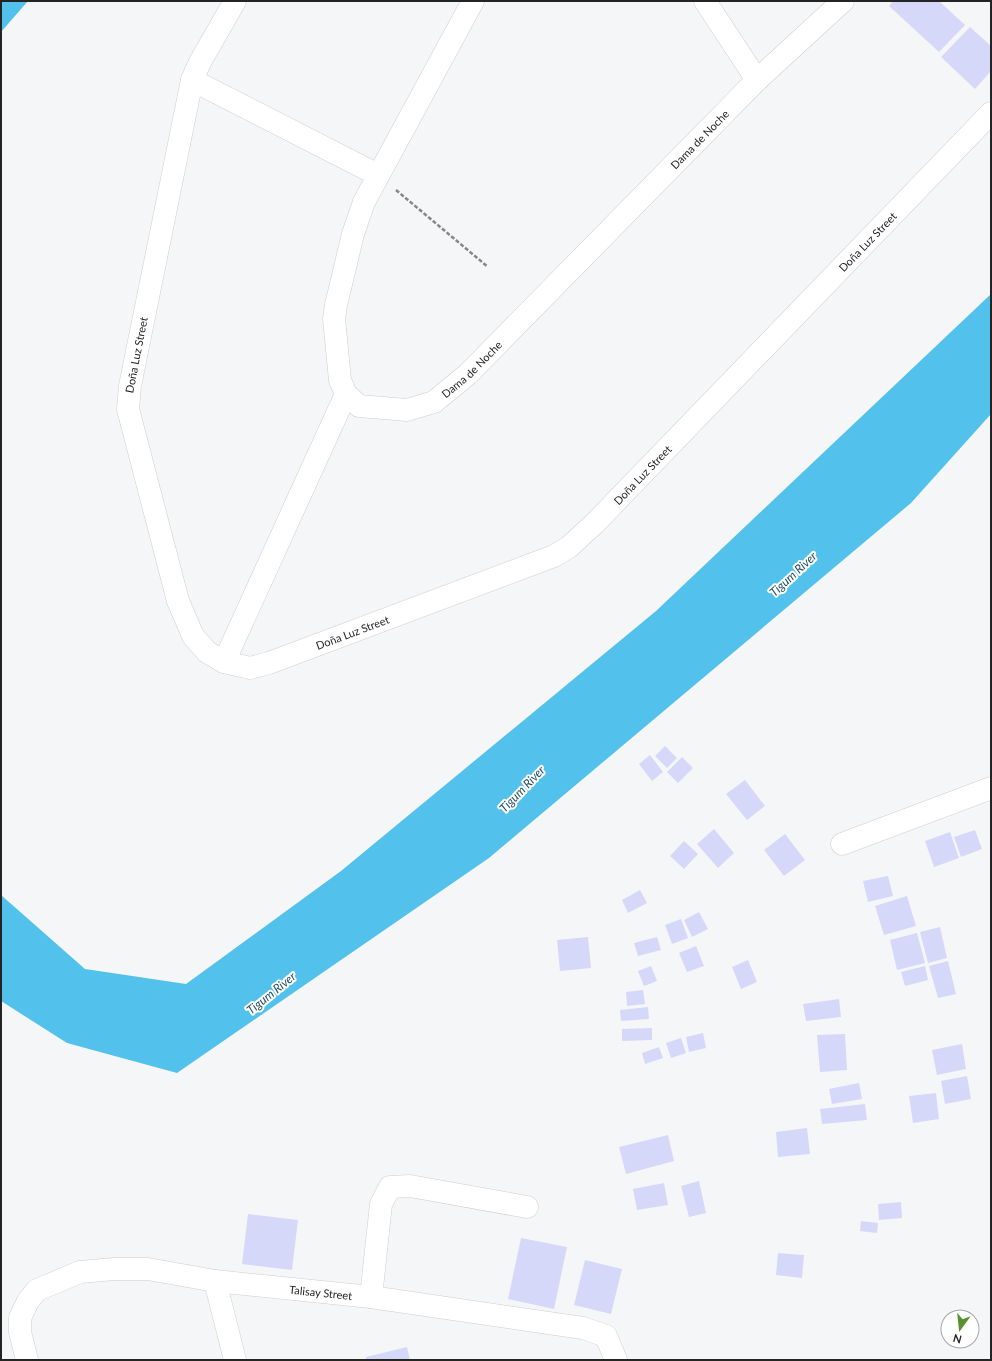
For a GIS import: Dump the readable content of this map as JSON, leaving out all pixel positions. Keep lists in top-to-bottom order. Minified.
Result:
{"streets":{"street":["Dama de Noche","Doña Luz Street","Talisay Street"]},"water":["Tigum River"],"north":"bottom"}
